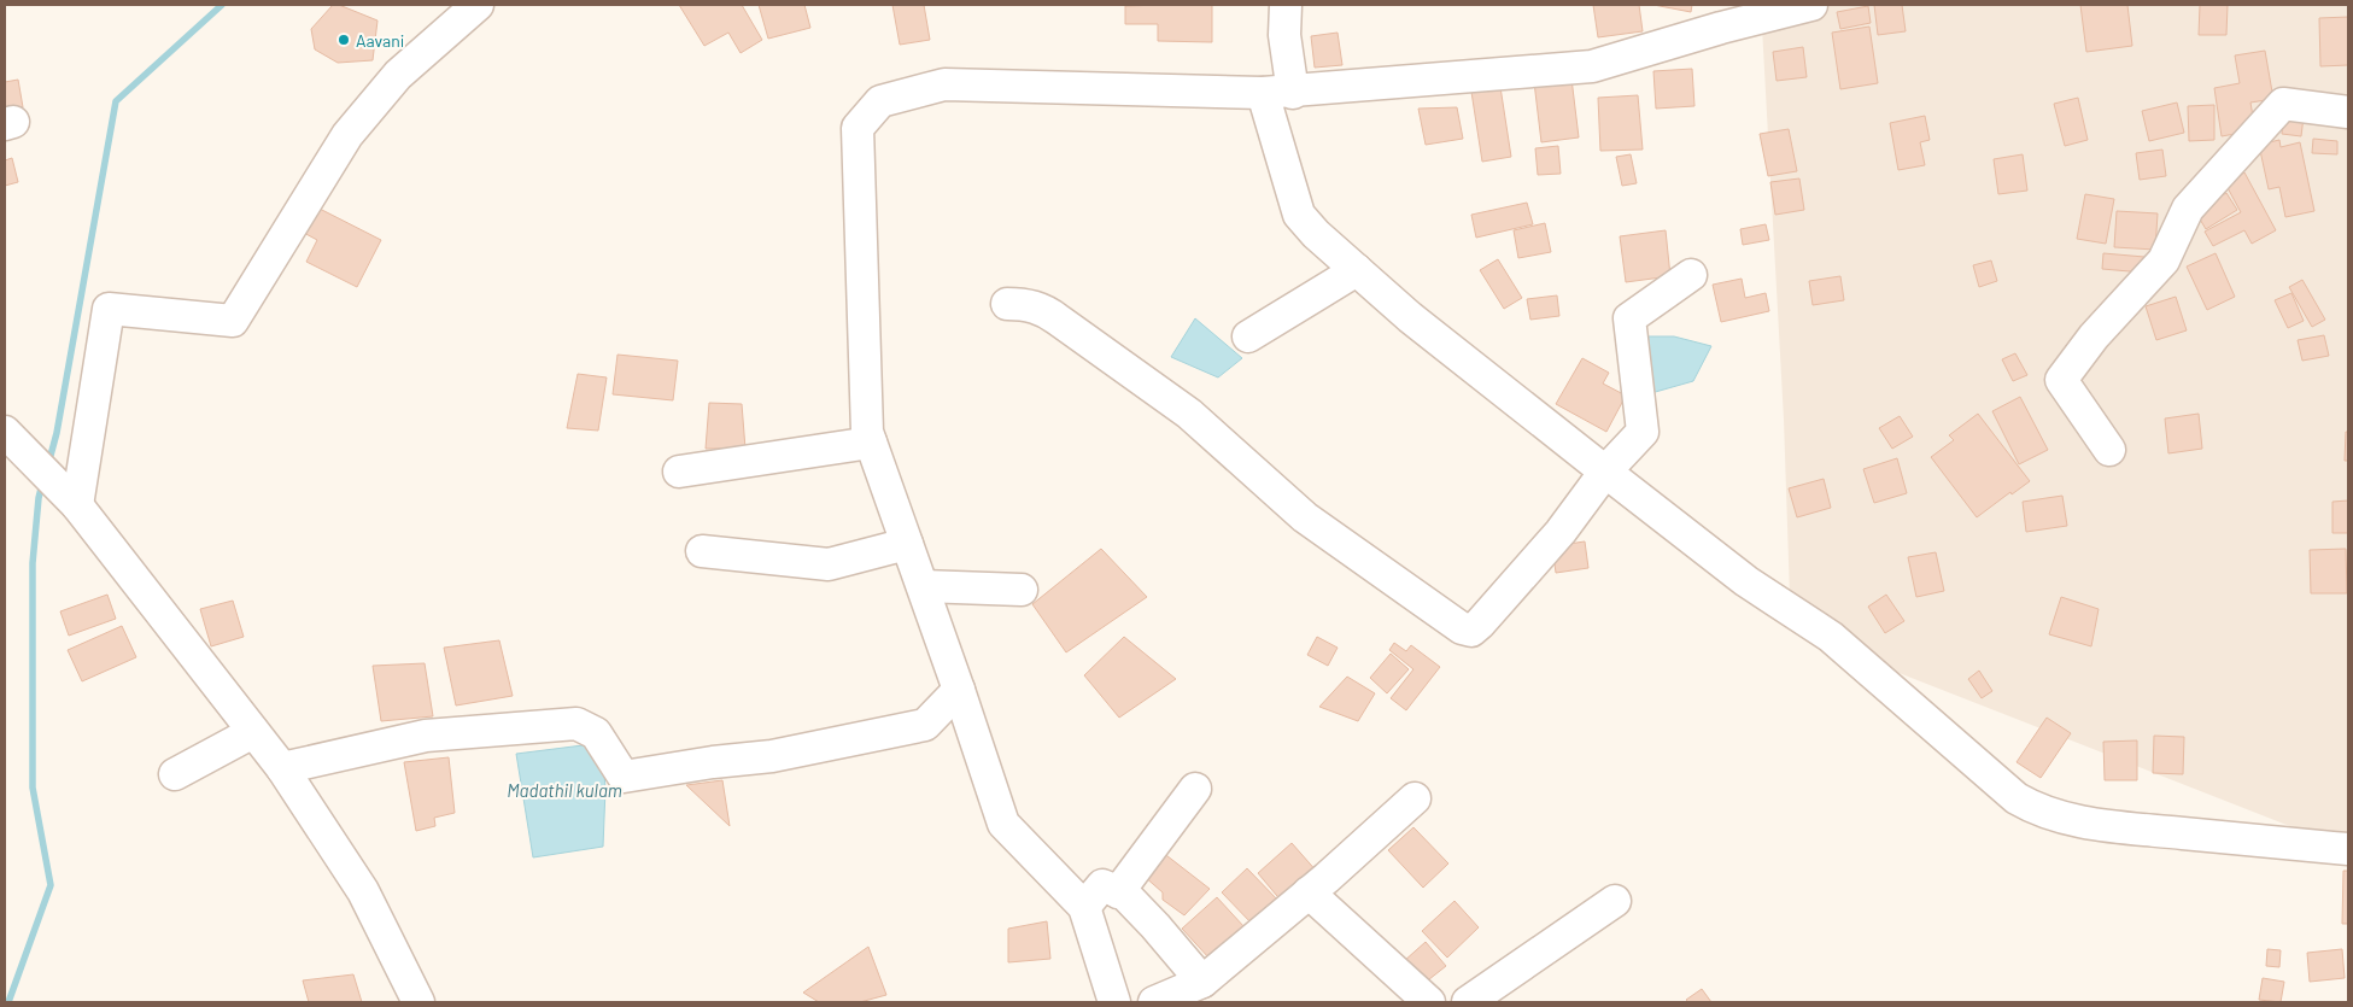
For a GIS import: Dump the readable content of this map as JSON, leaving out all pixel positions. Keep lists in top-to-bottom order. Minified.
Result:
{"water":["Madathil kulam"],"places":["Aavani"]}
